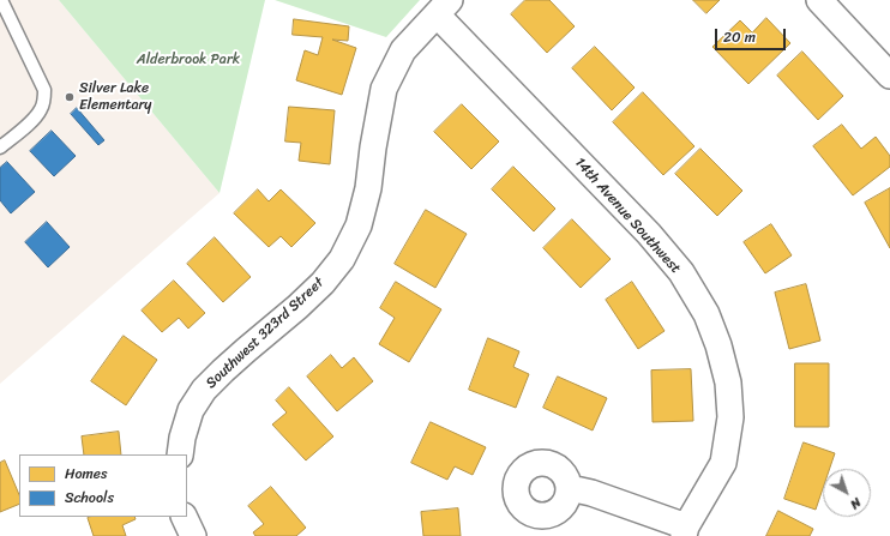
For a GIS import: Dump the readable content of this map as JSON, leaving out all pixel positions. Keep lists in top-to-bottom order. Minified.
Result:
{"streets":{"street":["14th Avenue Southwest","Southwest 323rd Street"]},"crossings":[["14th Avenue Southwest","Southwest 323rd Street"]],"parks":["Alderbrook Park"],"places":["Silver Lake Elementary"],"legend":["Homes","Schools"],"scale_bar":"20 m","north":"bottom right"}
